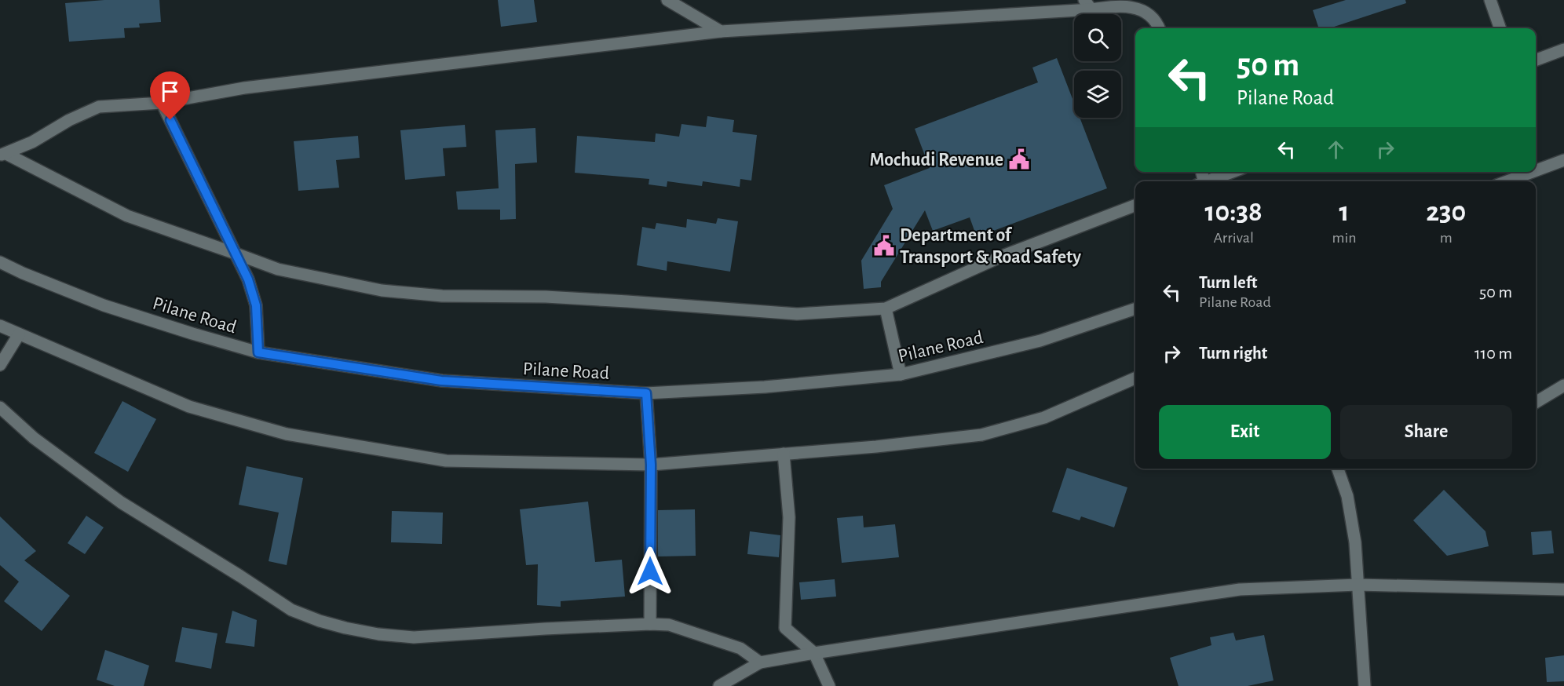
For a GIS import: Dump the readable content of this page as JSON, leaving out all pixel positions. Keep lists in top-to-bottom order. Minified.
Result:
{"streets":{"street":["Pilane Road"]},"places":{"public building":["Mochudi Revenue","Department of Transport & Road Safety"]},"page":{"turn":["50 m","Pilane Road"],"eta":["10:38","Arrival","1","min","230","m"],"list":[{"name":"Turn left","note":"Pilane Road","value":"50 m"},{"name":"Turn right","value":"110 m"}],"buttons":["Exit","Share"]}}
